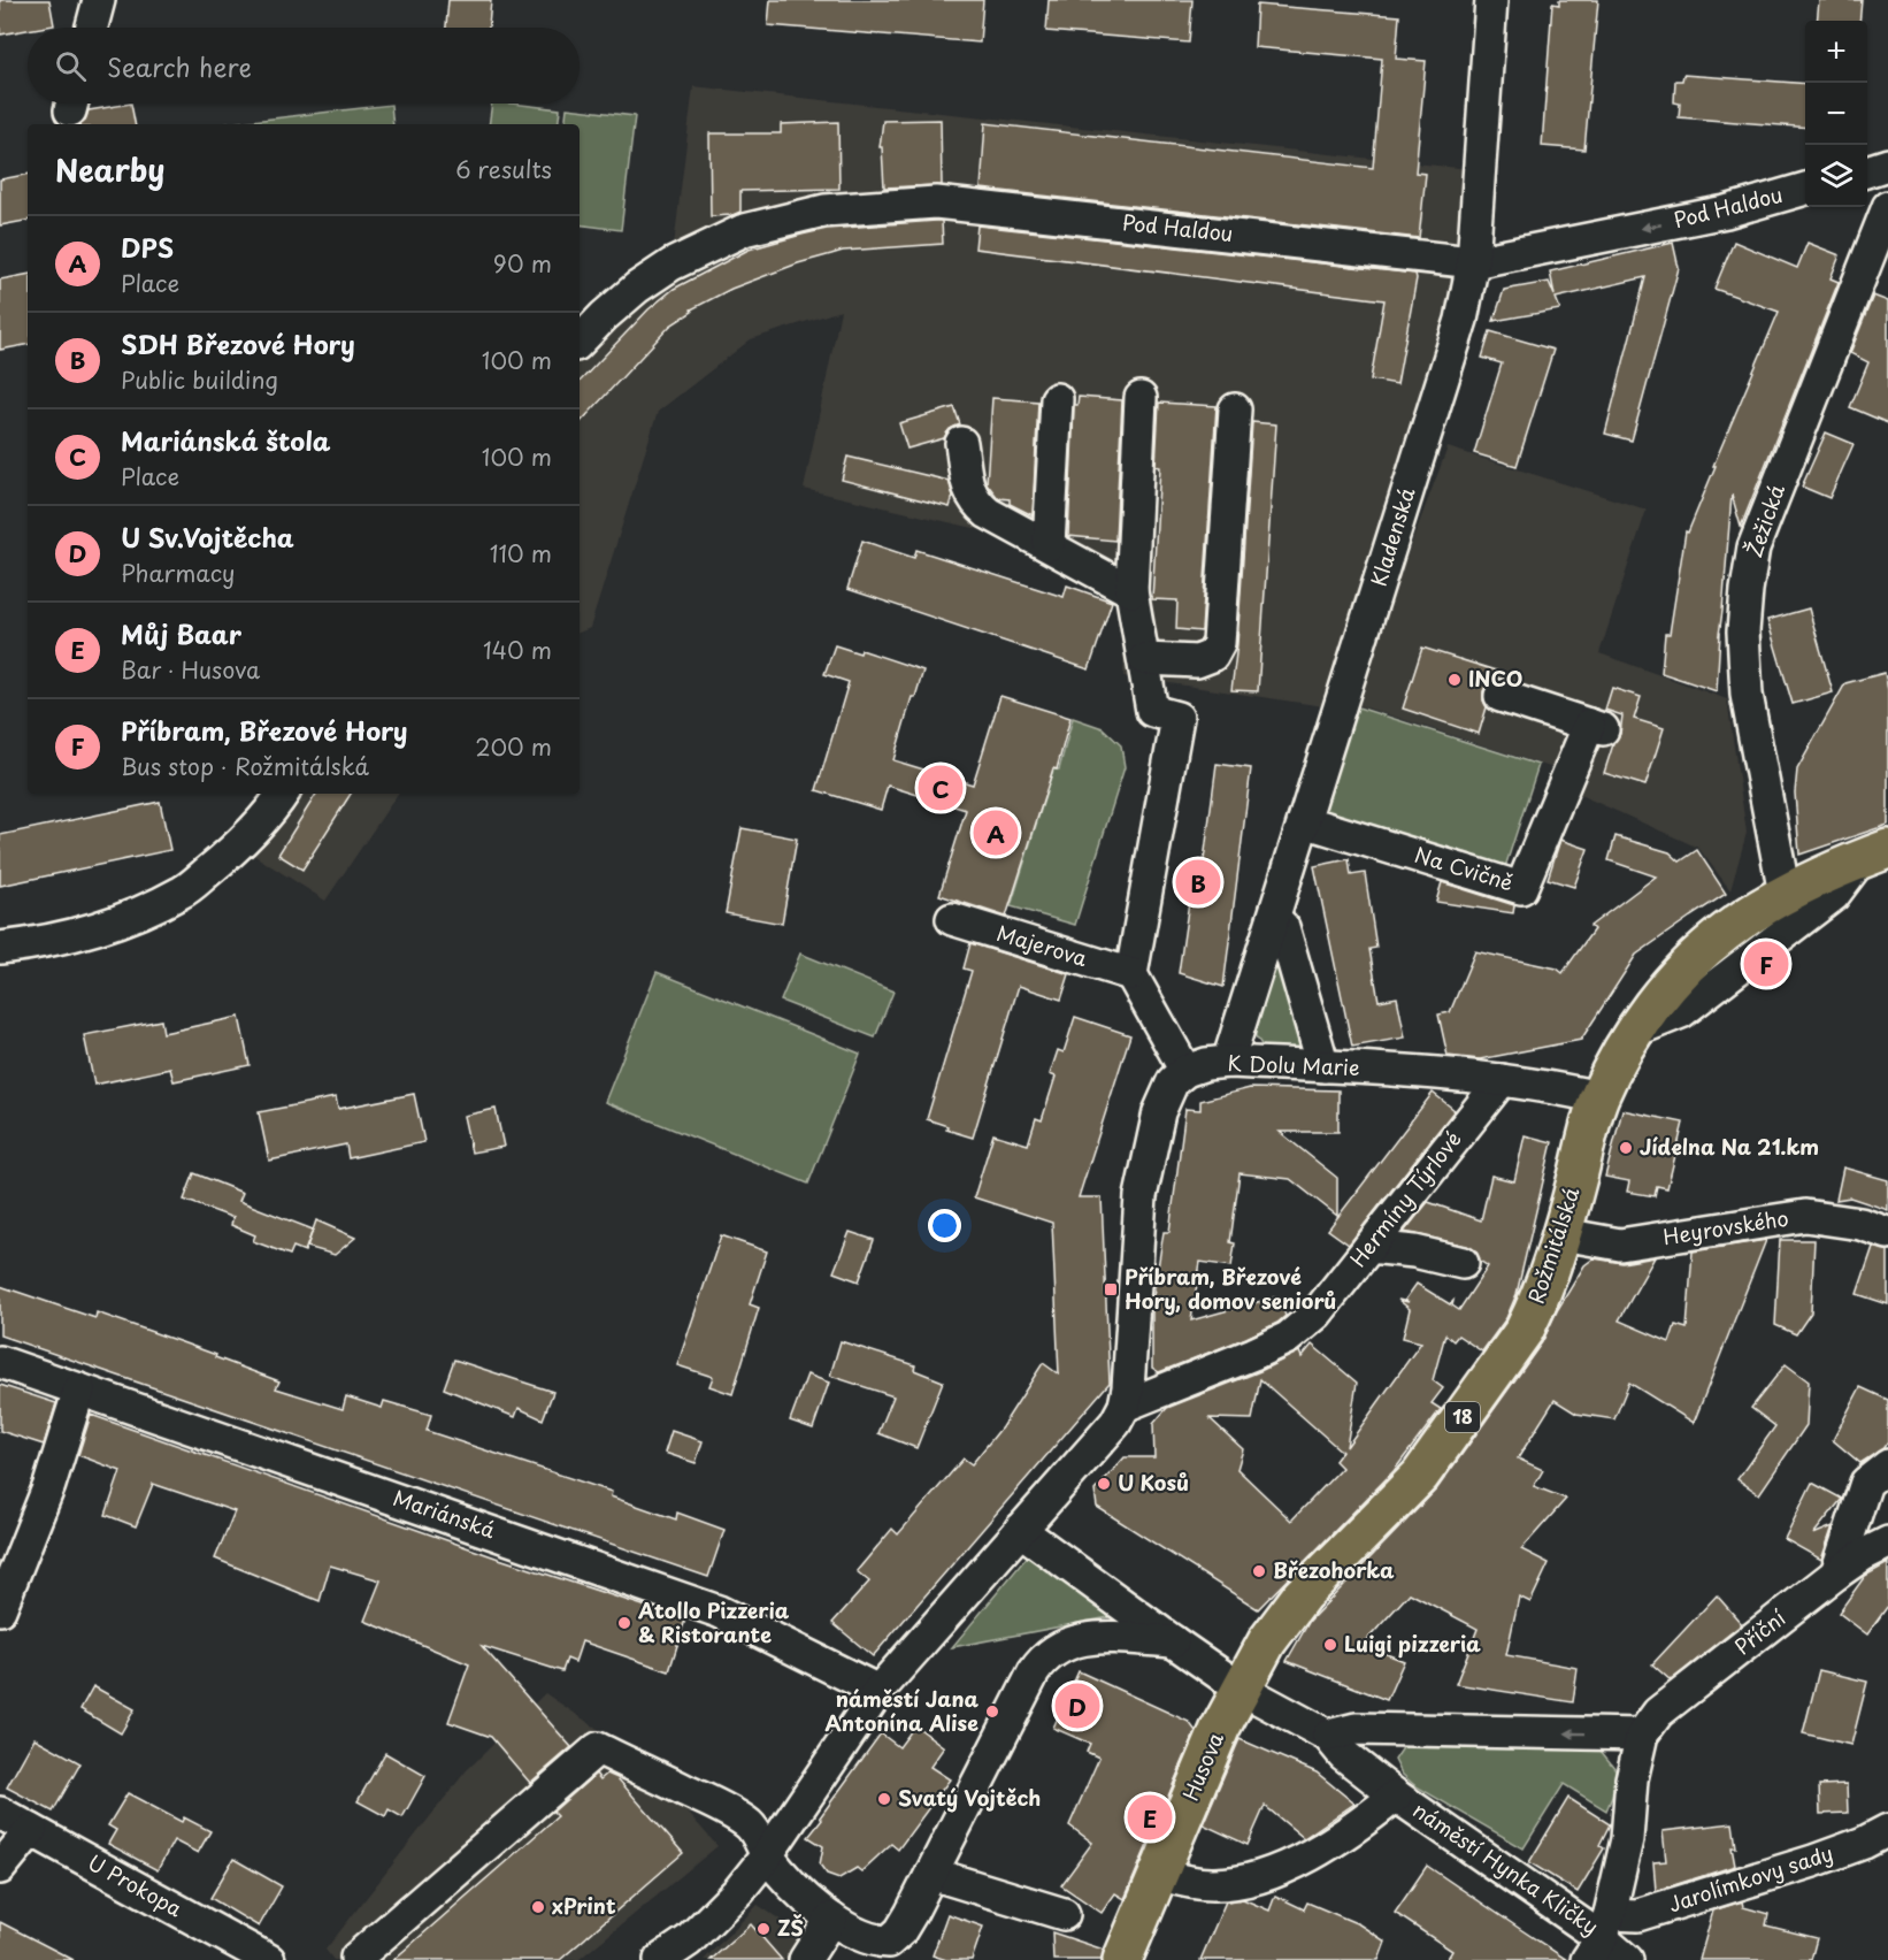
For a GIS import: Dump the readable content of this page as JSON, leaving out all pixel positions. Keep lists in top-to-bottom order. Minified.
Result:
{"streets":{"main road":["Rožmitálská","18","Husova"],"street":["Pod Haldou","Žežická","Kladenská","Na Cvičně","Majerova","K Dolu Marie","Hermíny Týrlové","Heyrovského","Mariánská","Příční","náměstí Hynka Kličky","Jarolímkovy sady","U Prokopa"]},"crossings":[["Pod Haldou","Kladenská"],["Žežická","Rožmitálská"],["Kladenská","Na Cvičně"],["Kladenská","K Dolu Marie"],["K Dolu Marie","Hermíny Týrlové"],["K Dolu Marie","Rožmitálská"],["Heyrovského","Rožmitálská"],["Rožmitálská","Husova"],["Rožmitálská","náměstí Hynka Kličky"],["Příční","náměstí Hynka Kličky"],["Husova","náměstí Hynka Kličky"],["náměstí Hynka Kličky","Jarolímkovy sady"]],"places":{"other":["INCO","Jídelna Na 21.km","U Kosů","Březohorka","Atollo Pizzeria & Ristorante","Luigi pizzeria","náměstí Jana Antonína Alise","Svatý Vojtěch","xPrint","ZŠ"],"transit":["Příbram, Březové Hory, domov seniorů"]},"page":{"map_buttons":["+","−"],"search":"Search here","heading":["Nearby","6 results"],"list":[{"mark":"A","name":"DPS","note":"Place","value":"90 m"},{"mark":"B","name":"SDH Březové Hory","note":"Public building","value":"100 m"},{"mark":"C","name":"Mariánská štola","note":"Place","value":"100 m"},{"mark":"D","name":"U Sv.Vojtěcha","note":"Pharmacy","value":"110 m"},{"mark":"E","name":"Můj Baar","note":"Bar · Husova","value":"140 m"},{"mark":"F","name":"Příbram, Březové Hory","note":"Bus stop · Rožmitálská","value":"200 m"}],"pins":["C","A","B","F","D","E"]}}
